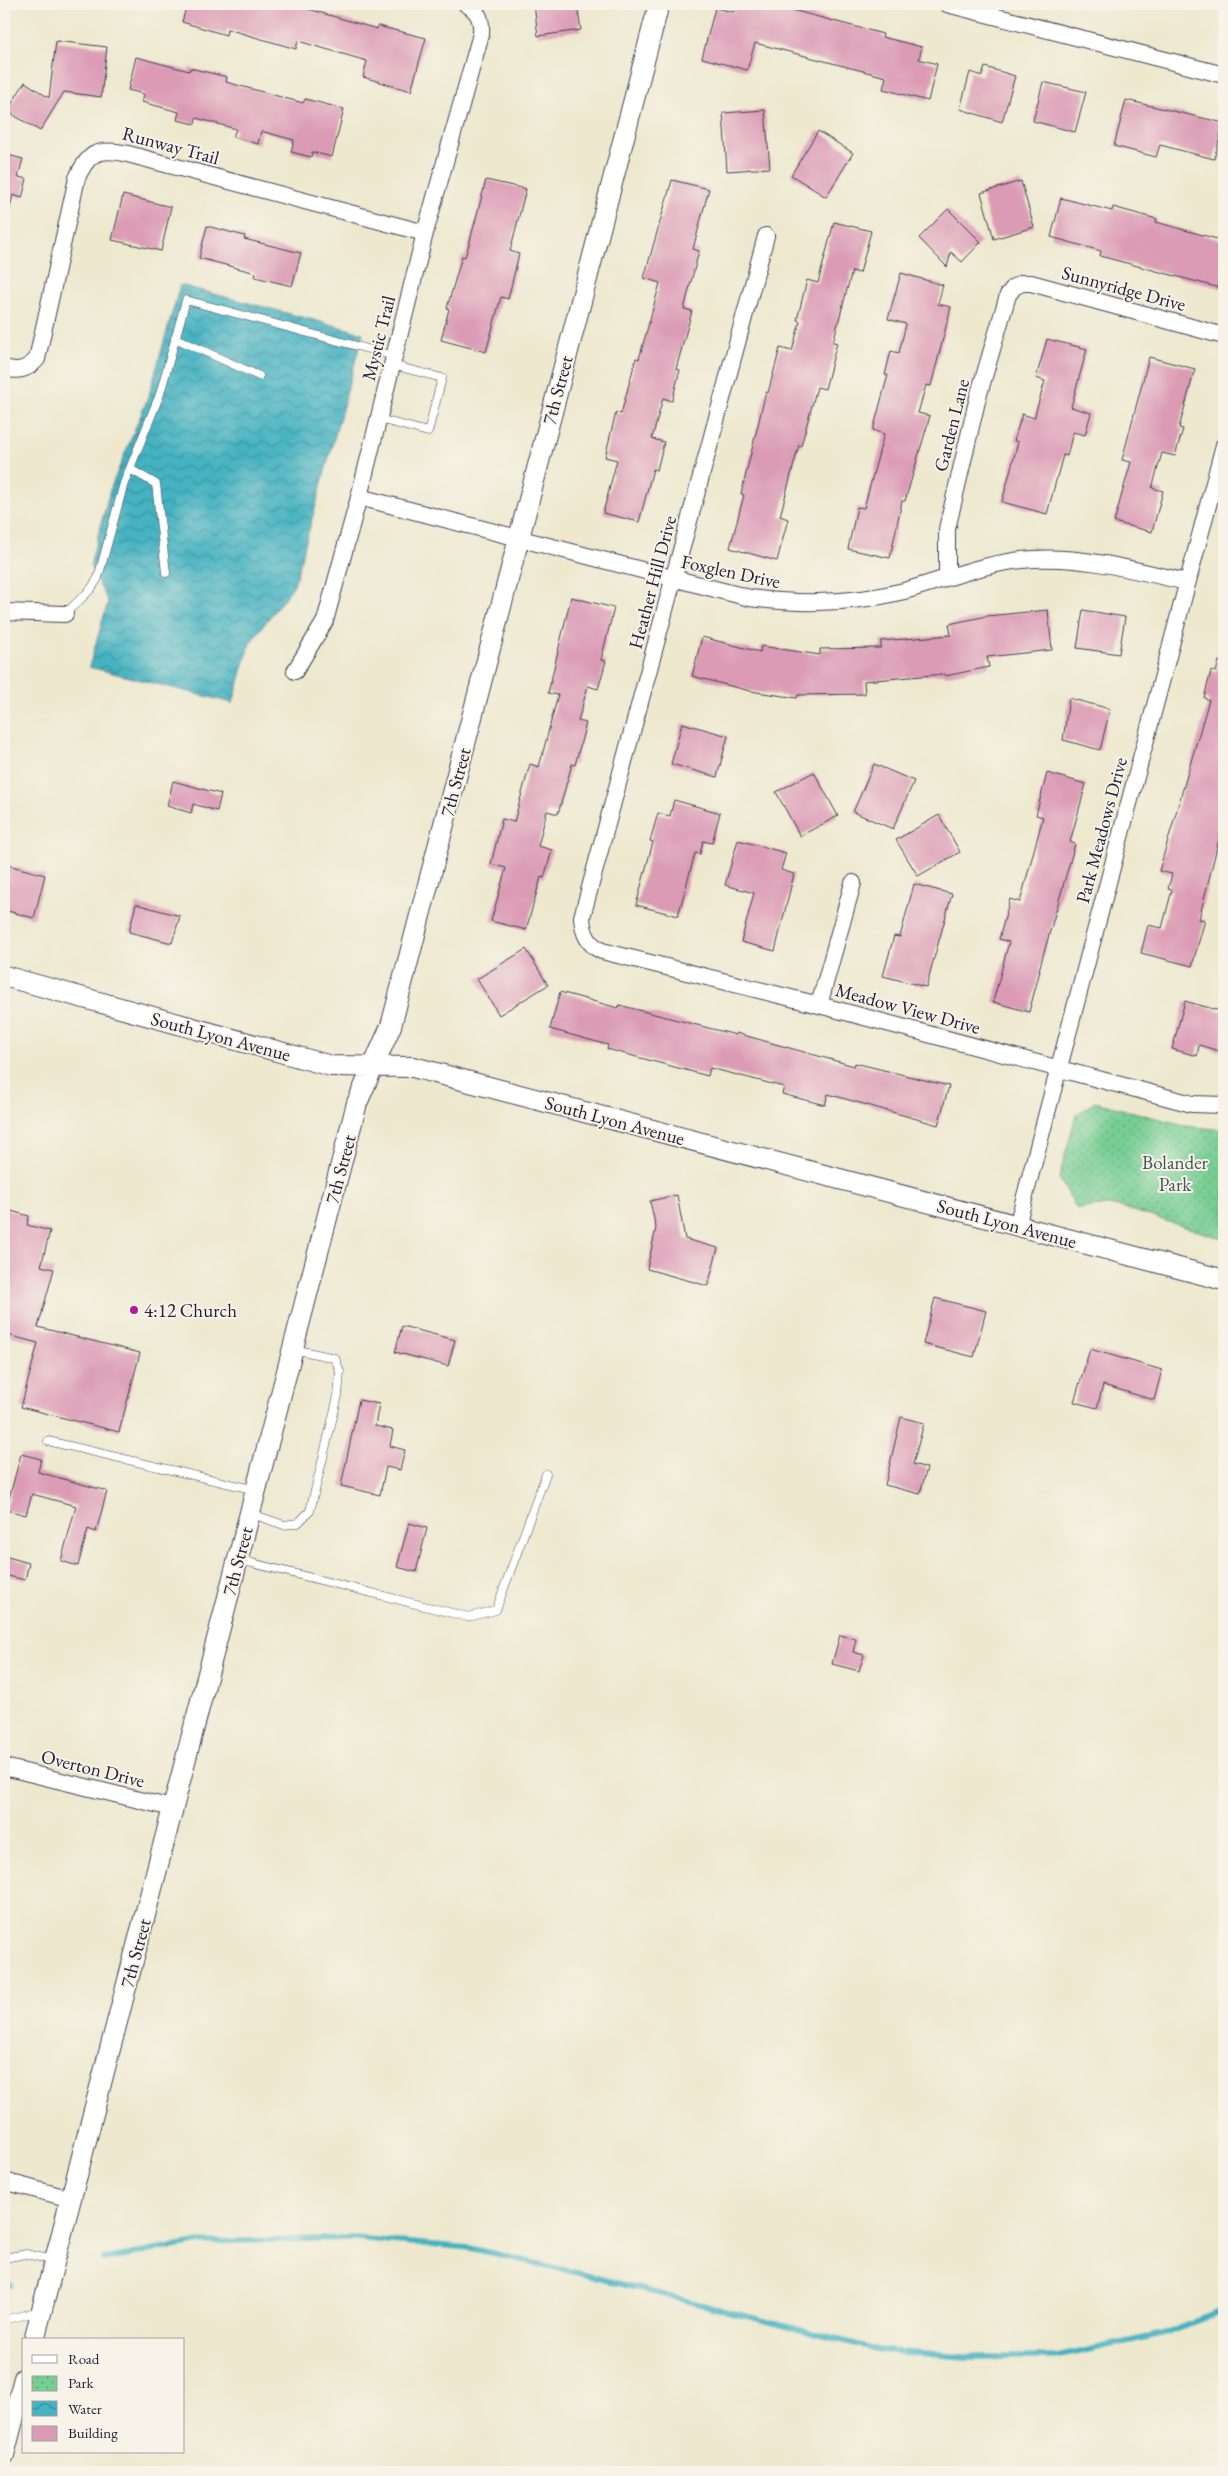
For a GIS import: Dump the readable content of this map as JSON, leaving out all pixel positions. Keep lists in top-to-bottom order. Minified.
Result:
{"streets":{"street":["Runway Trail","Sunnyridge Drive","Mystic Trail","7th Street","Garden Lane","Foxglen Drive","Heather Hill Drive","Park Meadows Drive","Meadow View Drive","South Lyon Avenue","Overton Drive"]},"crossings":[["Runway Trail","Mystic Trail"],["Sunnyridge Drive","Garden Lane"],["Mystic Trail","Foxglen Drive"],["7th Street","Foxglen Drive"],["7th Street","South Lyon Avenue"],["7th Street","Overton Drive"],["Garden Lane","Foxglen Drive"],["Foxglen Drive","Heather Hill Drive"],["Foxglen Drive","Park Meadows Drive"],["Heather Hill Drive","Meadow View Drive"],["Park Meadows Drive","Meadow View Drive"],["Park Meadows Drive","South Lyon Avenue"]],"parks":["Bolander Park"],"places":["4:12 Church"],"legend":["Road","Park","Water","Building"]}
